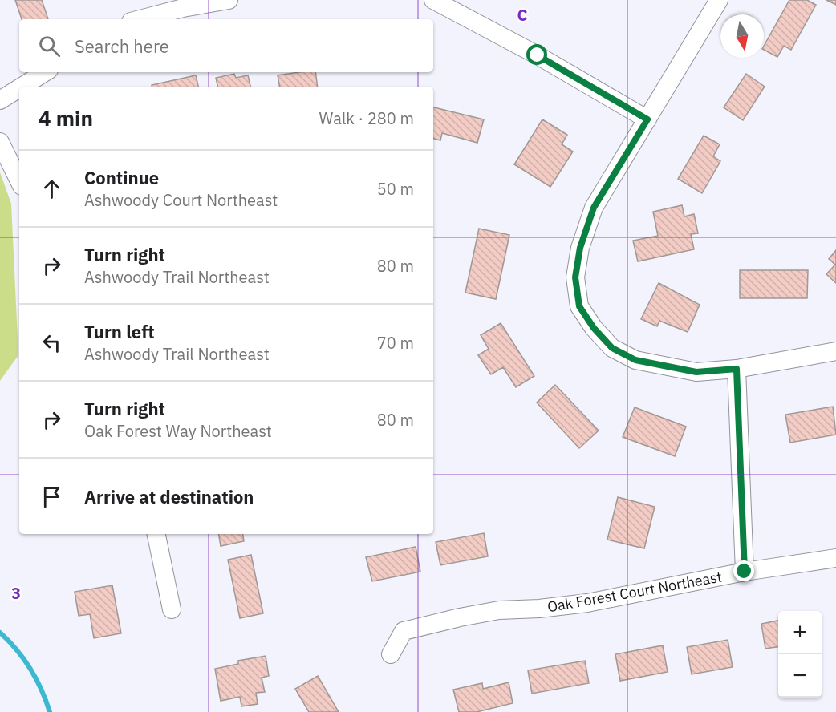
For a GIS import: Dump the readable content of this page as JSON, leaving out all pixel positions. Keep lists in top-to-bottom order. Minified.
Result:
{"streets":{"street":["Oak Forest Court Northeast"]},"north":"bottom","page":{"search":"Search here","heading":["4 min","Walk · 280 m"],"list":[["Continue","Ashwoody Court Northeast","50 m"],["Turn right","Ashwoody Trail Northeast","80 m"],["Turn left","Ashwoody Trail Northeast","70 m"],["Turn right","Oak Forest Way Northeast","80 m"],"Arrive at destination"],"map_buttons":["+","−"]},"grid":{"columns":["C"],"rows":["3"]}}
